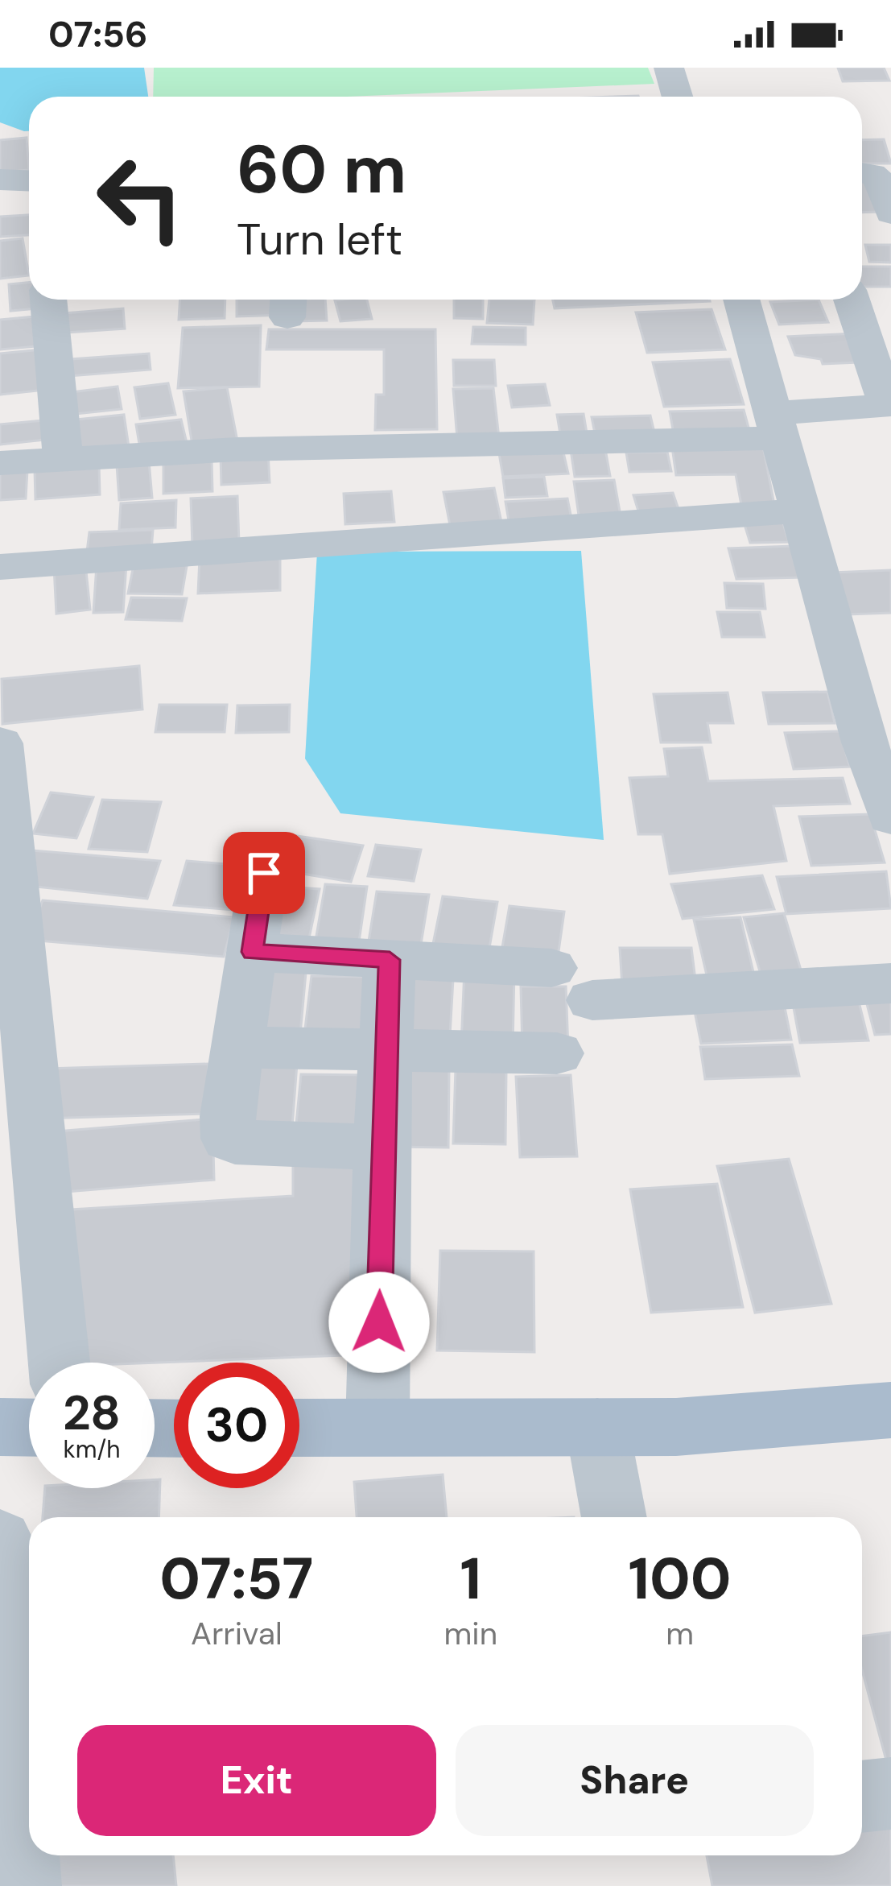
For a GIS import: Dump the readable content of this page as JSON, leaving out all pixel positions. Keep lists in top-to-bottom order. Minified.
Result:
{"page":{"status":"07:56","turn":["60 m","Turn left"],"speed":"28 km/h","limit":"30","eta":["07:57","Arrival","1","min","100","m"],"buttons":["Exit","Share"]}}
